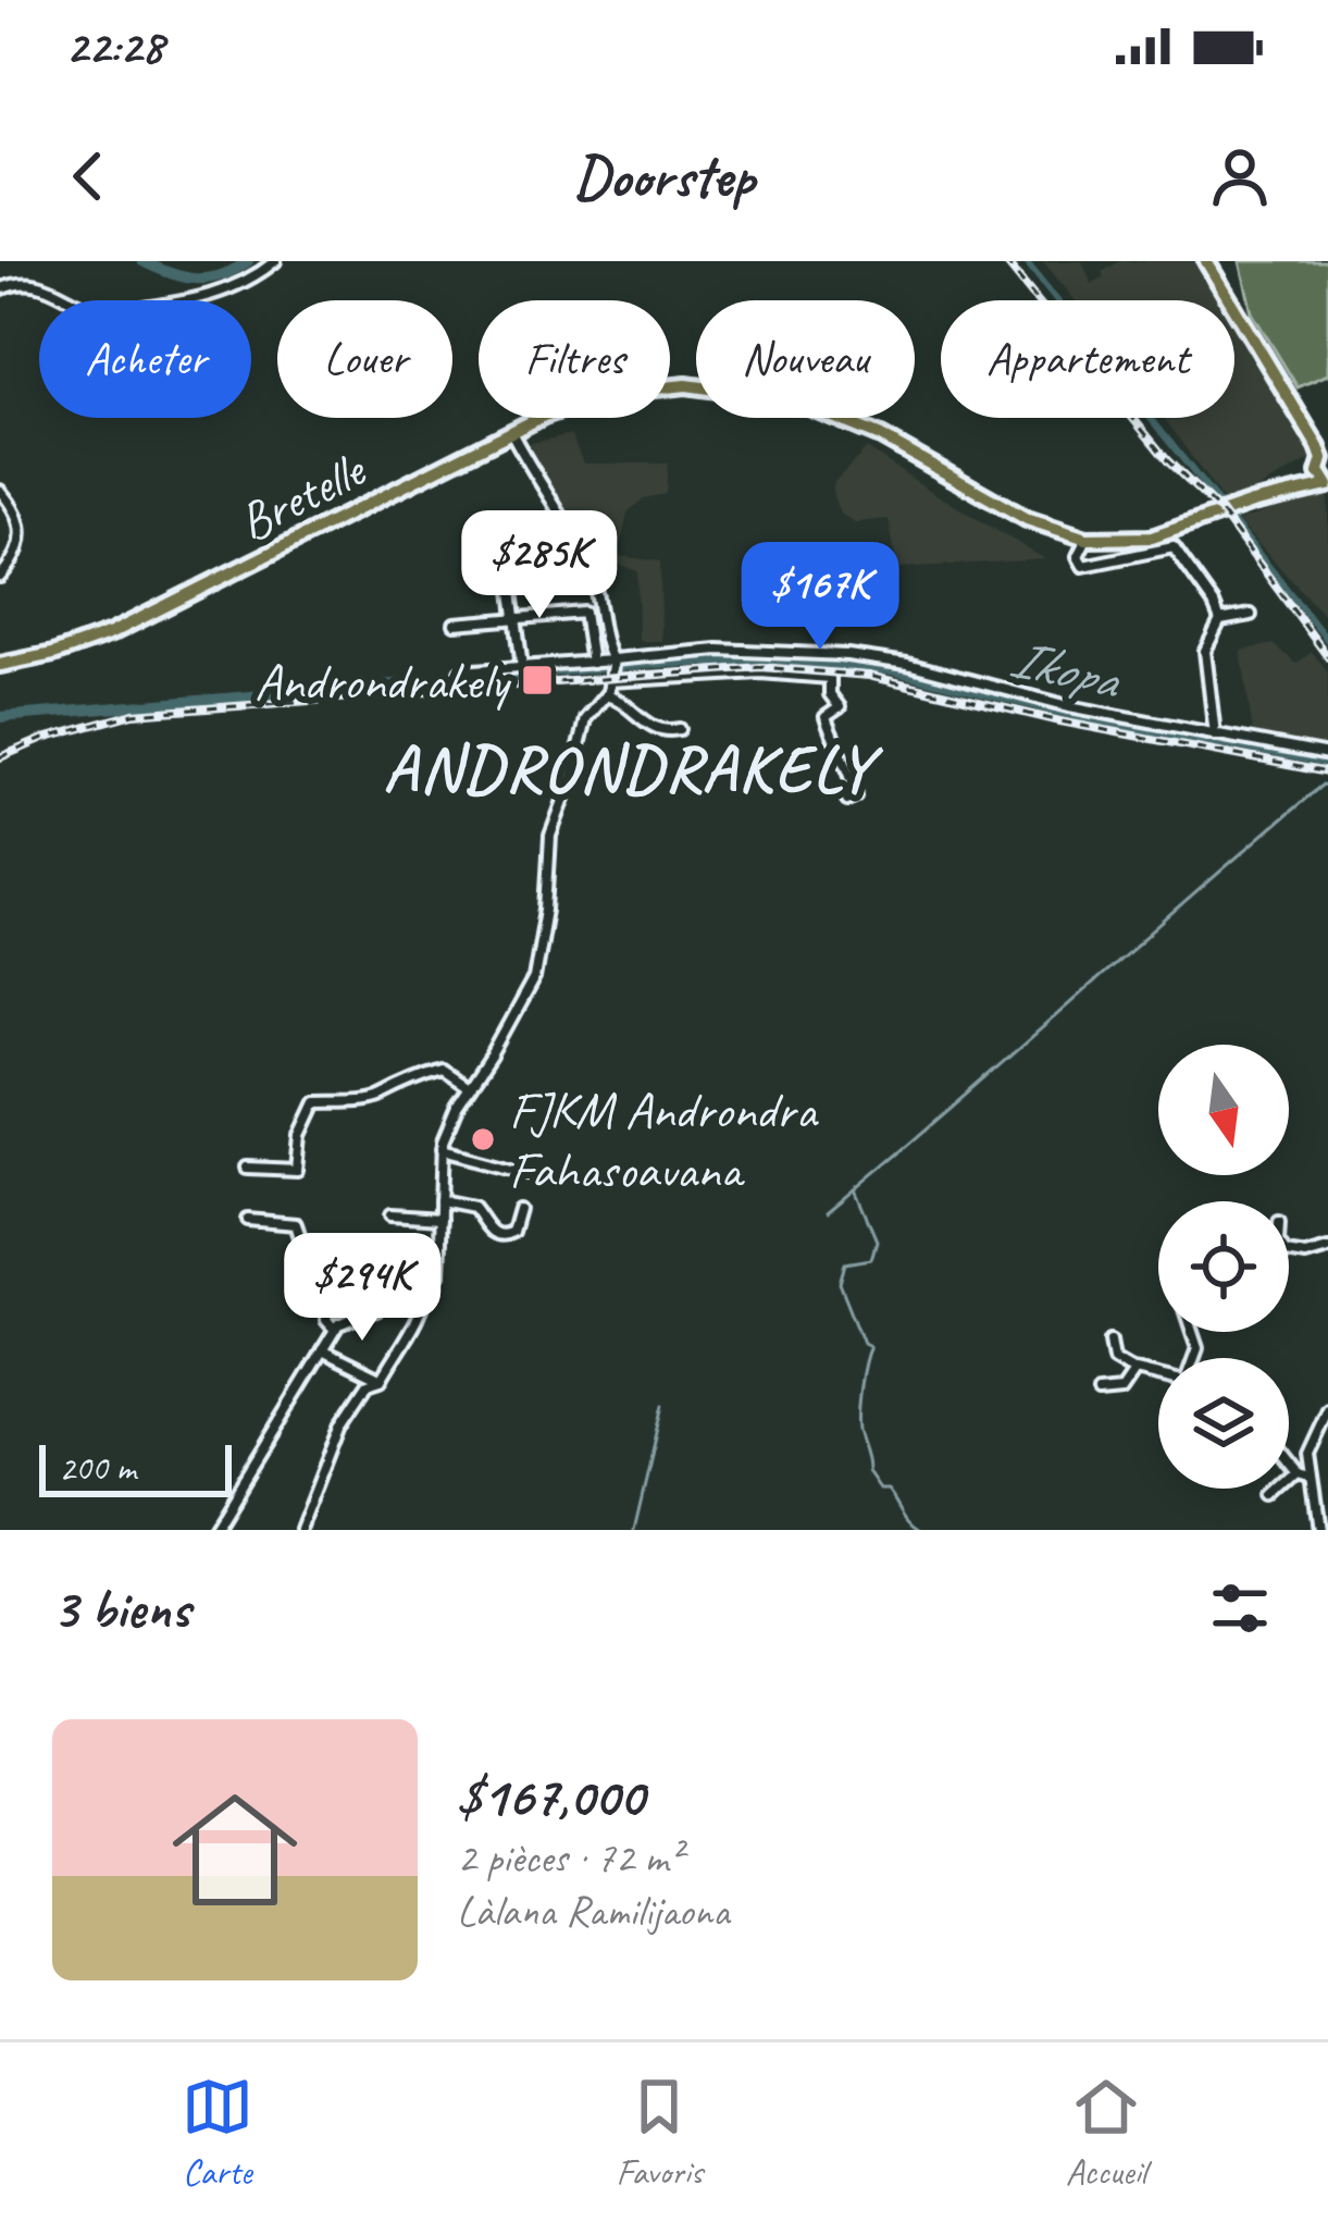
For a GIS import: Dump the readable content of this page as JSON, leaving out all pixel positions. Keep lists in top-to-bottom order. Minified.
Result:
{"streets":{"main road":["Bretelle"]},"districts":["ANDRONDRAKELY"],"water":["Ikopa"],"places":{"transit":["Androndrakely"],"other":["FJKM Androndra Fahasoavana"]},"scale_bar":"200 m","north":"bottom","page":{"status":"22:28","header":"Doorstep","chip":["Acheter","Louer","Filtres","Nouveau","Appartement"],"price":["$285K","$167K","$294K"],"scale":"200 m","heading":"3 biens","list":[{"name":"$167,000","note":"2 pièces · 72 m² · Làlana Ramilijaona"}],"tabs":["Carte","Favoris","Accueil"]}}
